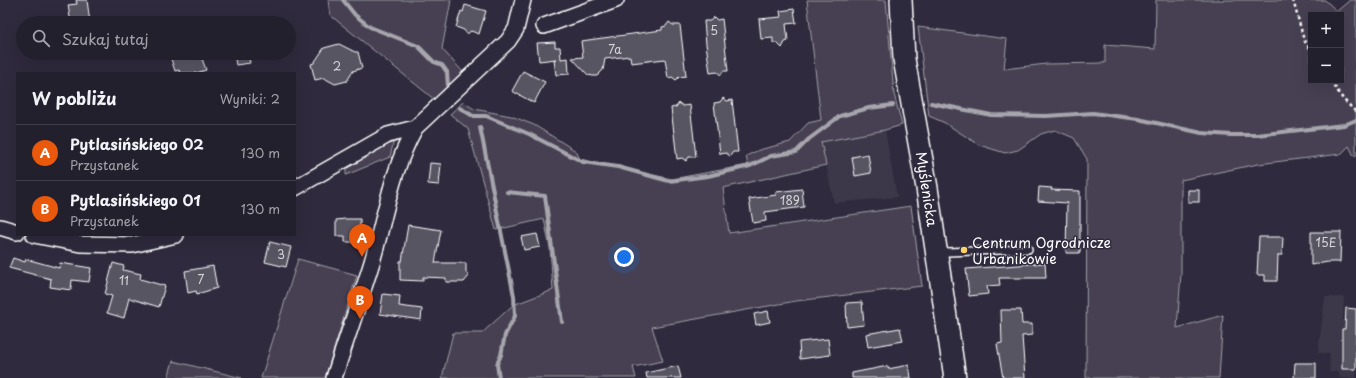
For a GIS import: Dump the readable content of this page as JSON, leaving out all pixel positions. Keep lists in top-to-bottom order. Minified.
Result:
{"streets":{"street":["Myślenicka"]},"places":["Centrum Ogrodnicze Urbanikowie"],"house_numbers":["5","7a","2","189","15E","3","7","11"],"page":{"map_buttons":["+","−"],"search":"Szukaj tutaj","heading":["W pobliżu","Wyniki: 2"],"list":[{"mark":"A","name":"Pytlasińskiego 02","note":"Przystanek","value":"130 m"},{"mark":"B","name":"Pytlasińskiego 01","note":"Przystanek","value":"130 m"}],"pins":["A","B"]}}
